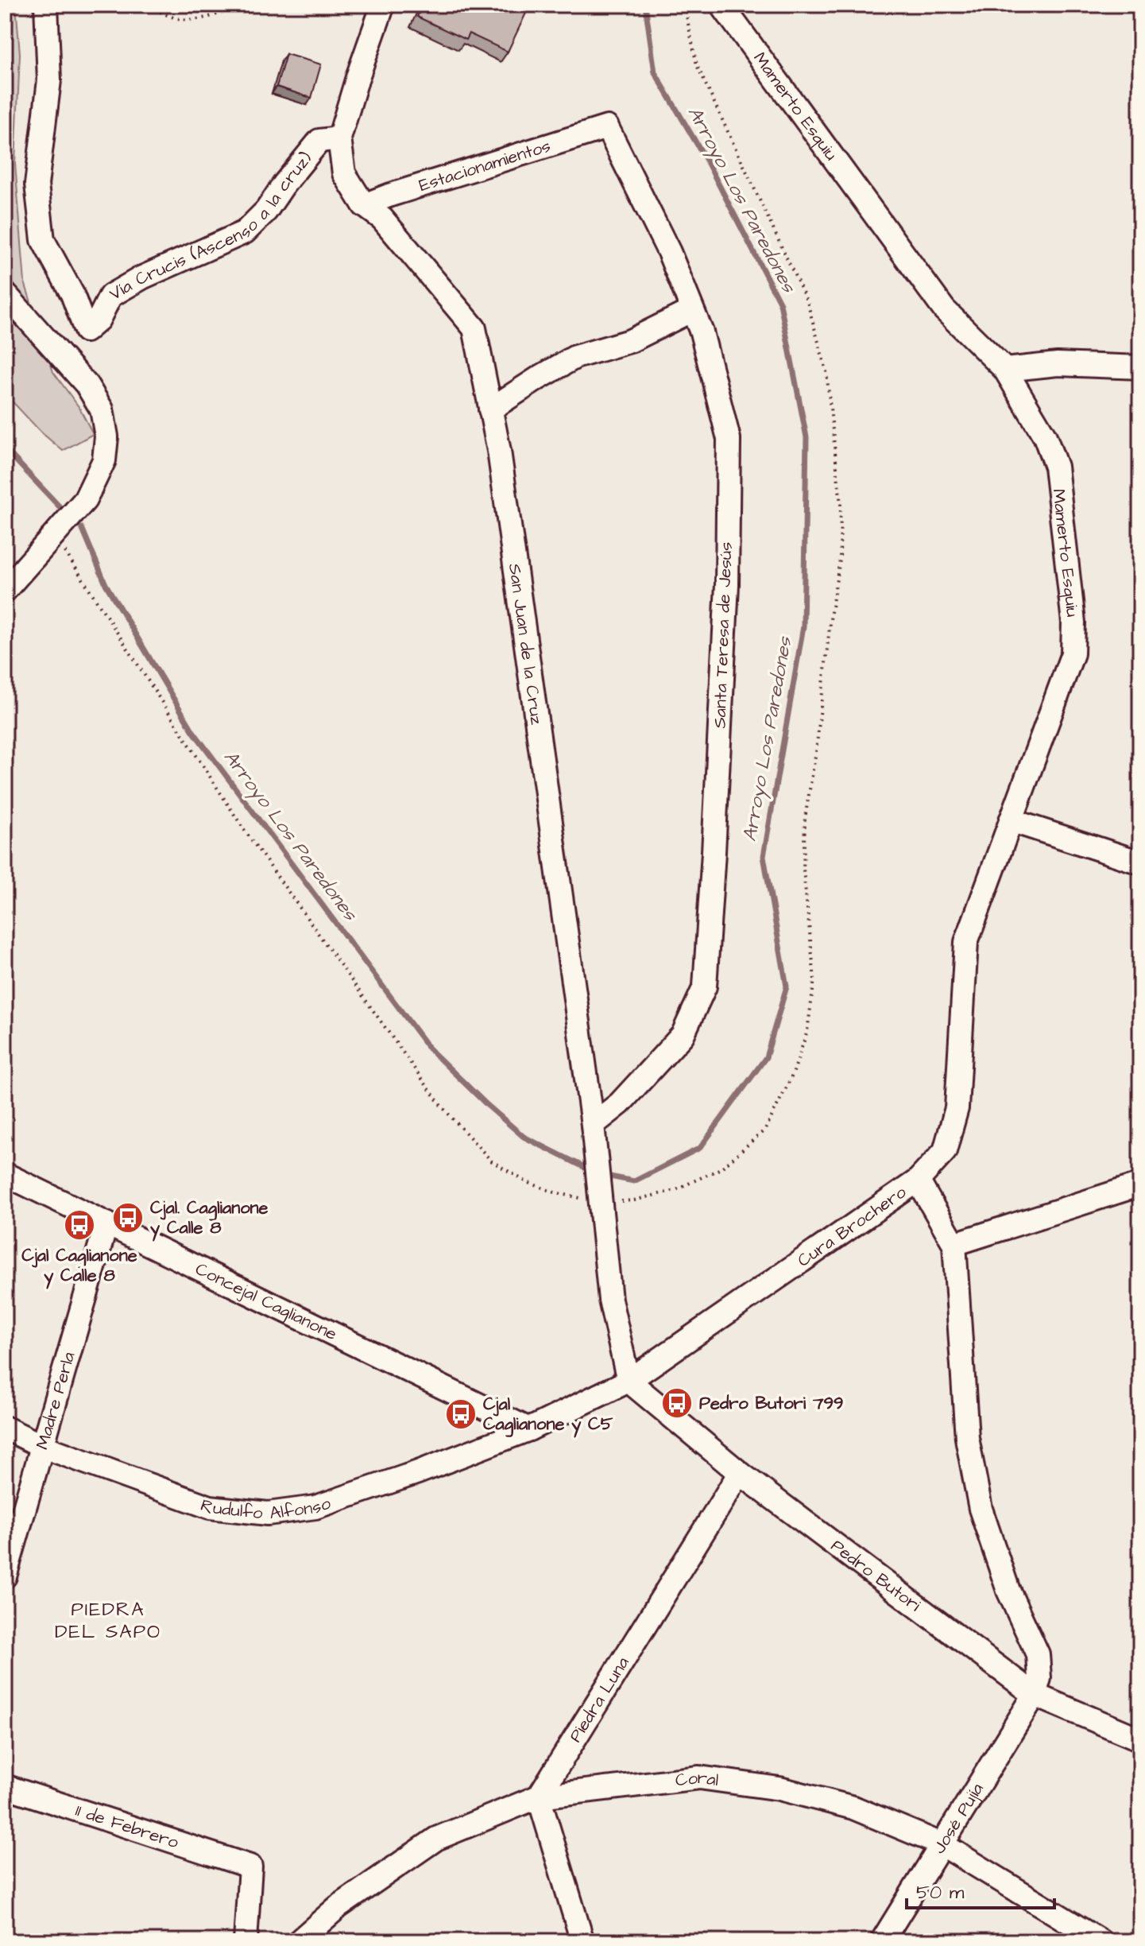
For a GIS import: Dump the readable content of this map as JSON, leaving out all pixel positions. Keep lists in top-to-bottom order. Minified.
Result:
{"streets":{"street":["Mamerto Esquiu","Estacionamientos","Vía Crucis (Ascenso a la cruz)","Santa Teresa de Jesús","San Juan de la Cruz","Cura Brochero","Concejal Caglianone","Madre Perla","Rudulfo Alfonso","Pedro Butori","Piedra Luna","Coral","José Pujía","11 de Febrero"]},"crossings":[["Mamerto Esquiu","Cura Brochero"],["Estacionamientos","Santa Teresa de Jesús"],["Estacionamientos","San Juan de la Cruz"],["Vía Crucis (Ascenso a la cruz)","San Juan de la Cruz"],["Santa Teresa de Jesús","San Juan de la Cruz"],["San Juan de la Cruz","Cura Brochero"],["San Juan de la Cruz","Pedro Butori"],["Cura Brochero","Concejal Caglianone"],["Cura Brochero","Rudulfo Alfonso"],["Cura Brochero","Pedro Butori"],["Concejal Caglianone","Madre Perla"],["Concejal Caglianone","Rudulfo Alfonso"],["Madre Perla","Rudulfo Alfonso"],["Pedro Butori","Piedra Luna"],["Pedro Butori","José Pujía"],["Piedra Luna","Coral"],["Coral","José Pujía"]],"districts":["PIEDRA DEL SAPO"],"water":["Arroyo Los Paredones"],"places":{"bus stop":["Cjal. Caglianone y Calle 8","Cjal Caglianone y Calle 8","Pedro Butori 799","Cjal Caglianone y C5"]},"scale_bar":"50 m"}
